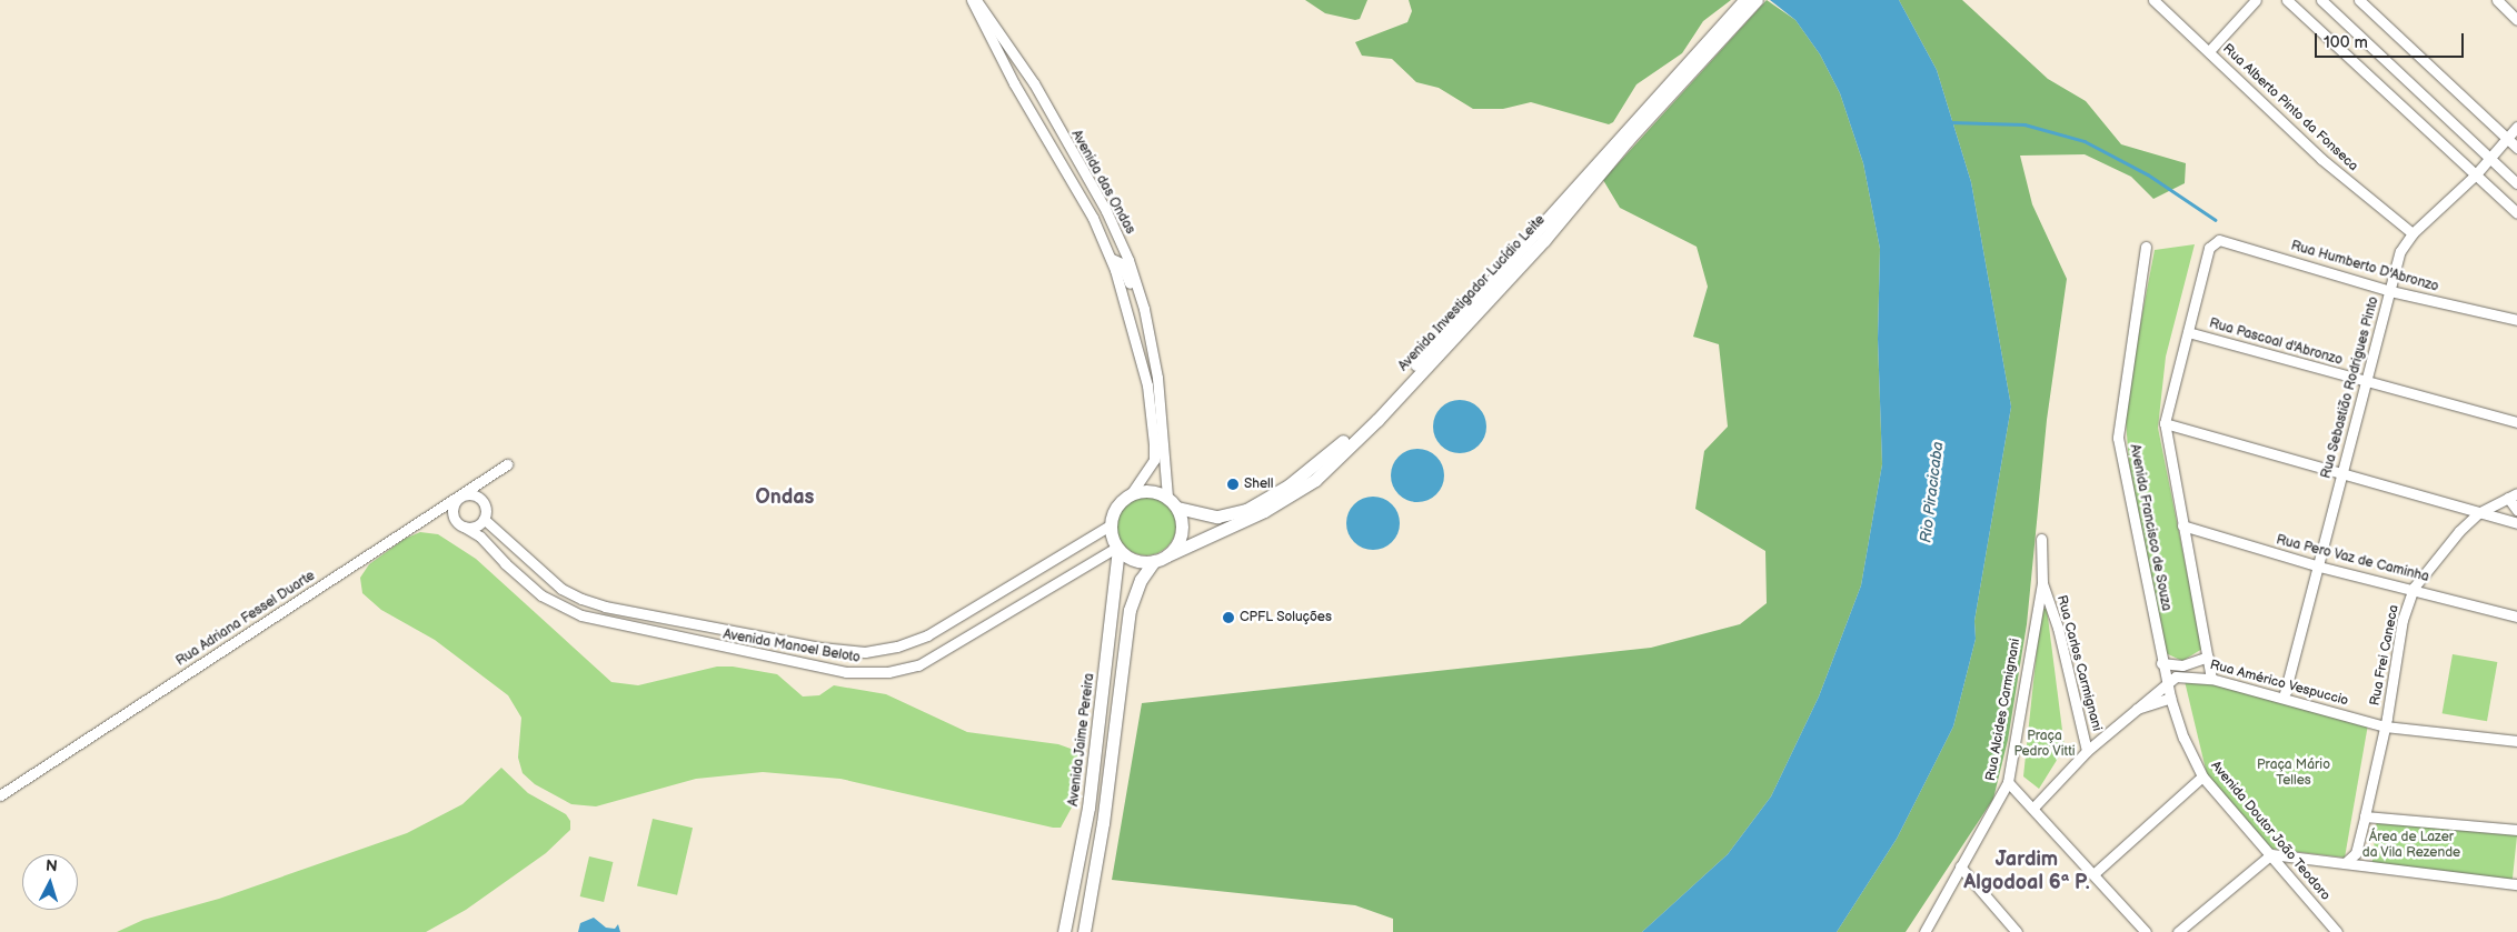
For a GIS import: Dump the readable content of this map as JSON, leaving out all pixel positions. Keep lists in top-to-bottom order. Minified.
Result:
{"streets":{"main road":["Avenida Investigador Lucídio Leite","Avenida Jaime Pereira"],"street":["Rua Alberto Pinto da Fonseca","Avenida das Ondas","Rua Humberto D'Abronzo","Rua Pascoal d'Abronzo","Rua Sebastião Rodrigues Pinto","Avenida Francisco de Souza","Rua Pero Vaz de Caminha","Rua Adriana Fessel Duarte","Avenida Manoel Beloto","Rua Frei Caneca","Rua Carlos Carmignani","Rua Américo Vespuccio","Rua Alcides Carmignani","Avenida Doutor João Teodoro"]},"crossings":[["Rua Alberto Pinto da Fonseca","Rua Sebastião Rodrigues Pinto"],["Avenida das Ondas","Avenida Investigador Lucídio Leite"],["Avenida das Ondas","Avenida Manoel Beloto"],["Avenida das Ondas","Avenida Jaime Pereira"],["Rua Humberto D'Abronzo","Rua Pascoal d'Abronzo"],["Rua Humberto D'Abronzo","Rua Sebastião Rodrigues Pinto"],["Avenida Investigador Lucídio Leite","Avenida Manoel Beloto"],["Avenida Investigador Lucídio Leite","Avenida Jaime Pereira"],["Rua Pascoal d'Abronzo","Rua Sebastião Rodrigues Pinto"],["Rua Sebastião Rodrigues Pinto","Rua Pero Vaz de Caminha"],["Rua Sebastião Rodrigues Pinto","Rua Américo Vespuccio"],["Avenida Francisco de Souza","Rua Américo Vespuccio"],["Avenida Francisco de Souza","Avenida Doutor João Teodoro"],["Rua Pero Vaz de Caminha","Rua Frei Caneca"],["Rua Adriana Fessel Duarte","Avenida Manoel Beloto"],["Avenida Manoel Beloto","Avenida Jaime Pereira"],["Rua Frei Caneca","Rua Américo Vespuccio"],["Rua Carlos Carmignani","Rua Alcides Carmignani"],["Rua Américo Vespuccio","Avenida Doutor João Teodoro"]],"districts":["Ondas","Jardim Algodoal 6ª P."],"water":["Rio Piracicaba"],"parks":["Praça Pedro Vitti","Praça Mário Telles","Área de Lazer da Vila Rezende"],"places":["Shell","CPFL Soluções"],"scale_bar":"100 m","north":"top"}
